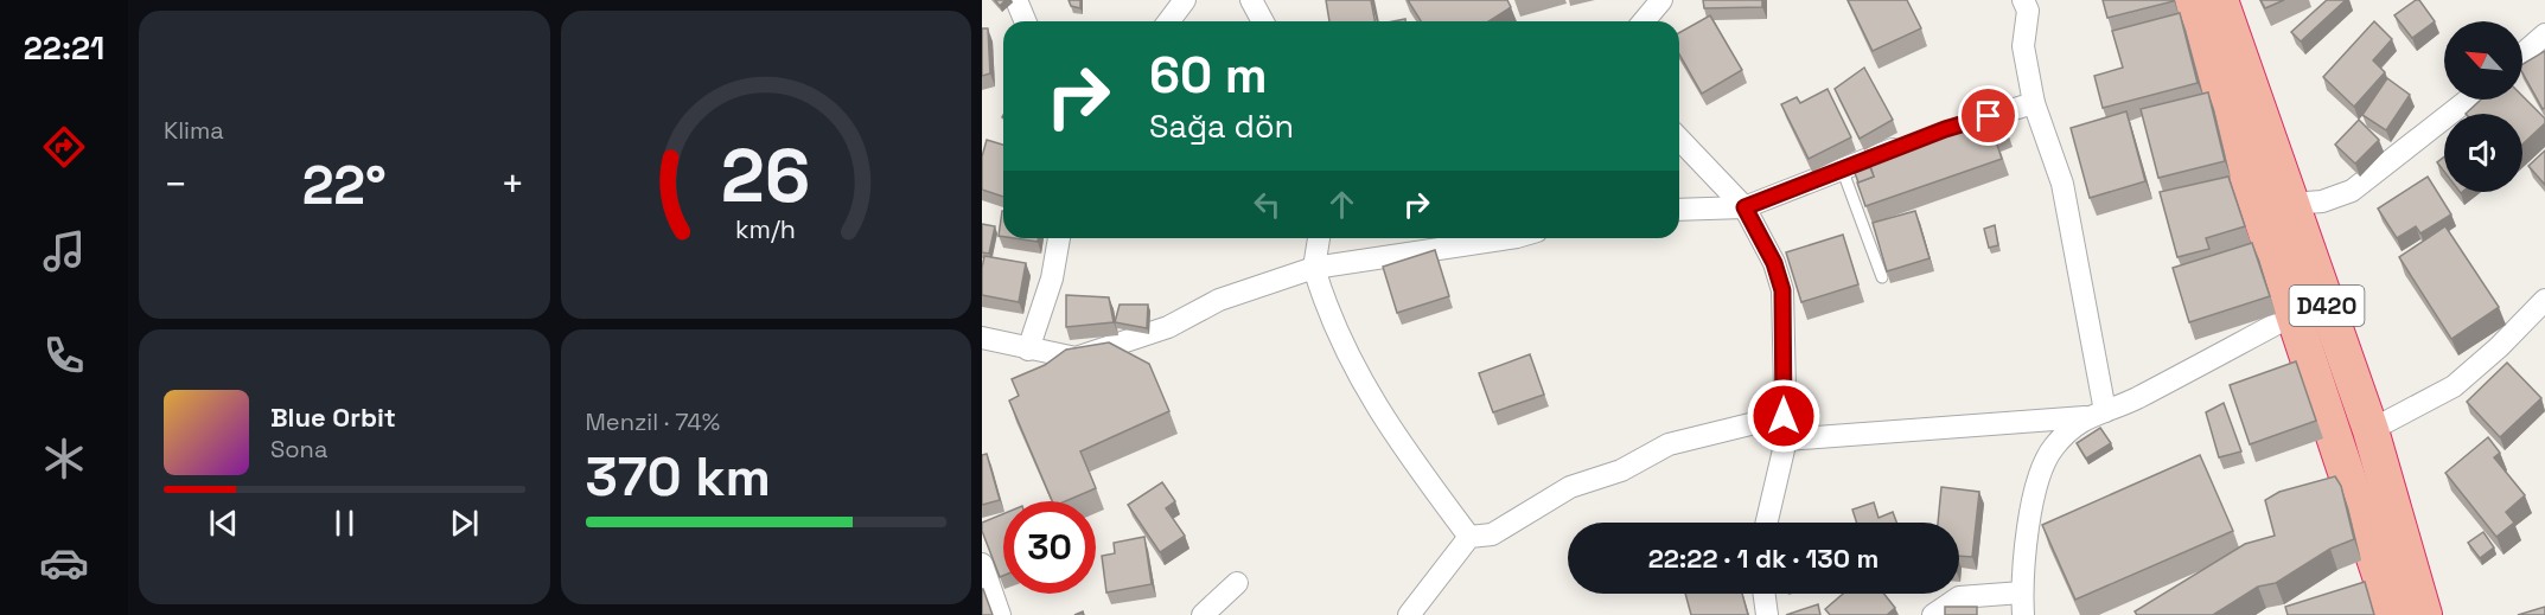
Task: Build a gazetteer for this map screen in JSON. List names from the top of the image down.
{
  "streets": {
    "highway": ["D420"]
  },
  "north": "top left",
  "page": {
    "tabs": "22:21",
    "tile": [
      "Klima",
      ["Menzil · 74%", "370 km"]
    ],
    "turn": ["60 m", "Sağa dön"],
    "heat": ["−", "22°", "+"],
    "song": ["Blue Orbit", "Sona"],
    "limit": "30",
    "trip": "22:22 · 1 dk · 130 m",
    "gauge": ["26", "km/h"]
  }
}
